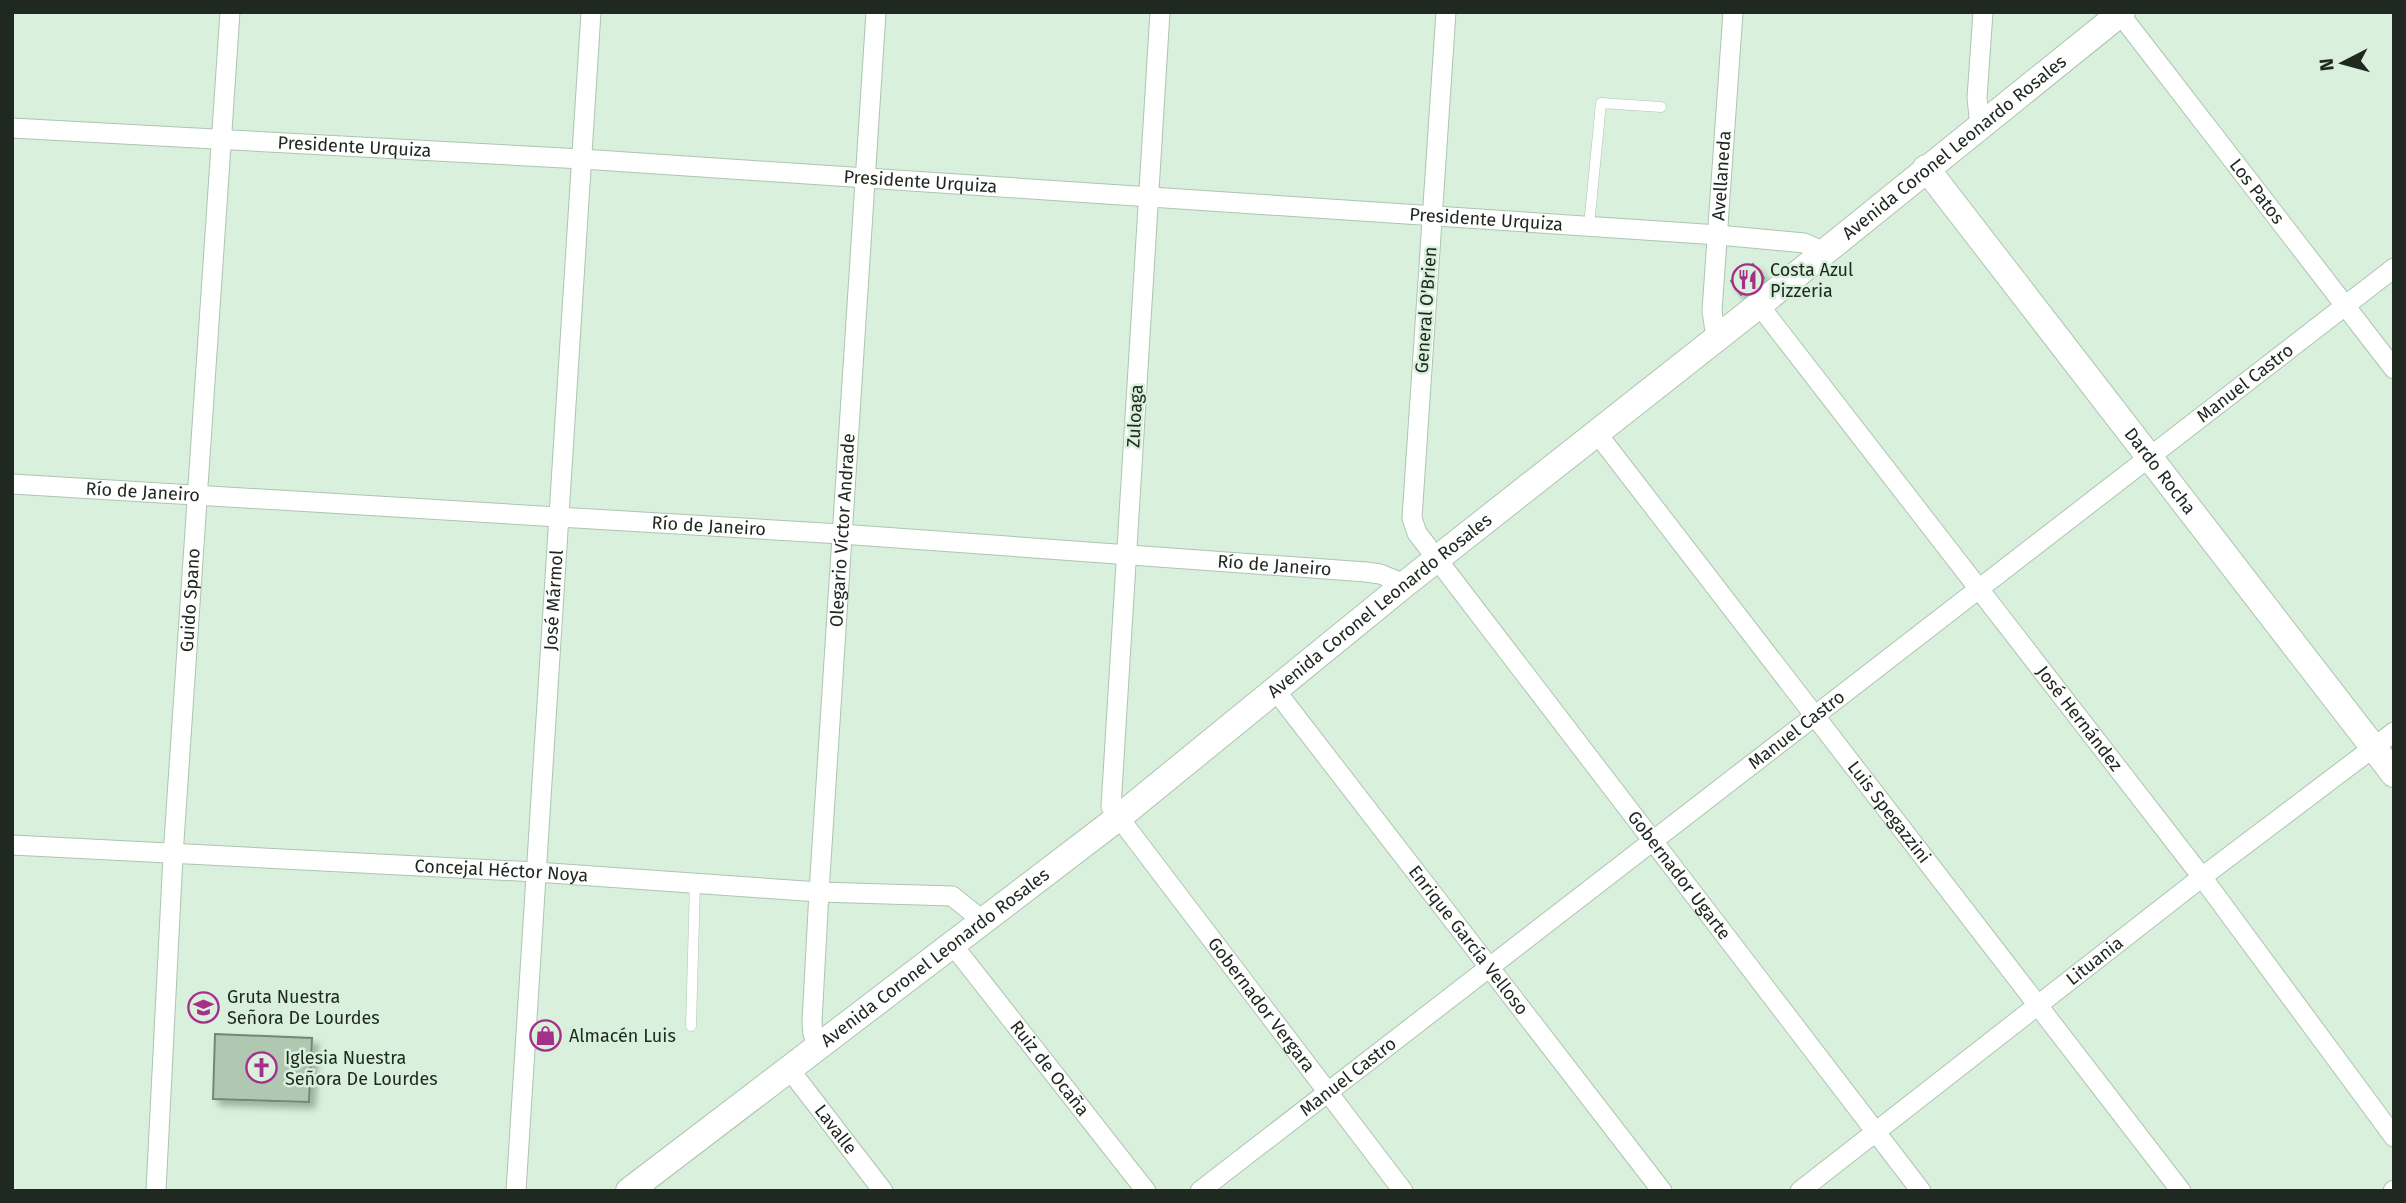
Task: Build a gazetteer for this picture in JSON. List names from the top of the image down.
{
  "streets": {
    "street": [
      "Presidente Urquiza",
      "Avenida Coronel Leonardo Rosales",
      "Avellaneda",
      "Los Patos",
      "General O'Brien",
      "Manuel Castro",
      "Zuloaga",
      "Dardo Rocha",
      "Río de Janeiro",
      "Olegario Víctor Andrade",
      "Guido Spano",
      "José Mármol",
      "José Hernández",
      "Luis Spegazzini",
      "Concejal Héctor Noya",
      "Gobernador Ugarte",
      "Enrique García Velloso",
      "Lituania",
      "Gobernador Vergara",
      "Ruiz de Ocaña",
      "Lavalle"
    ]
  },
  "crossings": [
    ["Presidente Urquiza", "Avenida Coronel Leonardo Rosales"],
    ["Presidente Urquiza", "Avellaneda"],
    ["Presidente Urquiza", "General O'Brien"],
    ["Presidente Urquiza", "Zuloaga"],
    ["Presidente Urquiza", "Olegario Víctor Andrade"],
    ["Presidente Urquiza", "Guido Spano"],
    ["Presidente Urquiza", "José Mármol"],
    ["Avenida Coronel Leonardo Rosales", "Avellaneda"],
    ["Avenida Coronel Leonardo Rosales", "Los Patos"],
    ["Avenida Coronel Leonardo Rosales", "General O'Brien"],
    ["Avenida Coronel Leonardo Rosales", "Zuloaga"],
    ["Avenida Coronel Leonardo Rosales", "Dardo Rocha"],
    ["Avenida Coronel Leonardo Rosales", "Río de Janeiro"],
    ["Avenida Coronel Leonardo Rosales", "Olegario Víctor Andrade"],
    ["Avenida Coronel Leonardo Rosales", "José Hernández"],
    ["Avenida Coronel Leonardo Rosales", "Luis Spegazzini"],
    ["Avenida Coronel Leonardo Rosales", "Concejal Héctor Noya"],
    ["Avenida Coronel Leonardo Rosales", "Gobernador Ugarte"],
    ["Avenida Coronel Leonardo Rosales", "Enrique García Velloso"],
    ["Avenida Coronel Leonardo Rosales", "Gobernador Vergara"],
    ["Avenida Coronel Leonardo Rosales", "Ruiz de Ocaña"],
    ["Avenida Coronel Leonardo Rosales", "Lavalle"],
    ["Los Patos", "Manuel Castro"],
    ["General O'Brien", "Gobernador Ugarte"],
    ["Manuel Castro", "Dardo Rocha"],
    ["Manuel Castro", "José Hernández"],
    ["Manuel Castro", "Luis Spegazzini"],
    ["Manuel Castro", "Gobernador Ugarte"],
    ["Manuel Castro", "Enrique García Velloso"],
    ["Manuel Castro", "Gobernador Vergara"],
    ["Zuloaga", "Río de Janeiro"],
    ["Zuloaga", "Gobernador Vergara"],
    ["Dardo Rocha", "Lituania"],
    ["Río de Janeiro", "Olegario Víctor Andrade"],
    ["Río de Janeiro", "Guido Spano"],
    ["Río de Janeiro", "José Mármol"],
    ["Olegario Víctor Andrade", "Concejal Héctor Noya"],
    ["Guido Spano", "Concejal Héctor Noya"],
    ["José Mármol", "Concejal Héctor Noya"],
    ["José Hernández", "Lituania"],
    ["Luis Spegazzini", "Lituania"],
    ["Gobernador Ugarte", "Lituania"]
  ],
  "places": {
    "restaurant": ["Costa Azul Pizzeria"],
    "school or university": ["Gruta Nuestra Señora De Lourdes"],
    "shop": ["Almacén Luis"],
    "church": ["Iglesia Nuestra Señora De Lourdes"]
  },
  "north": "left"
}
